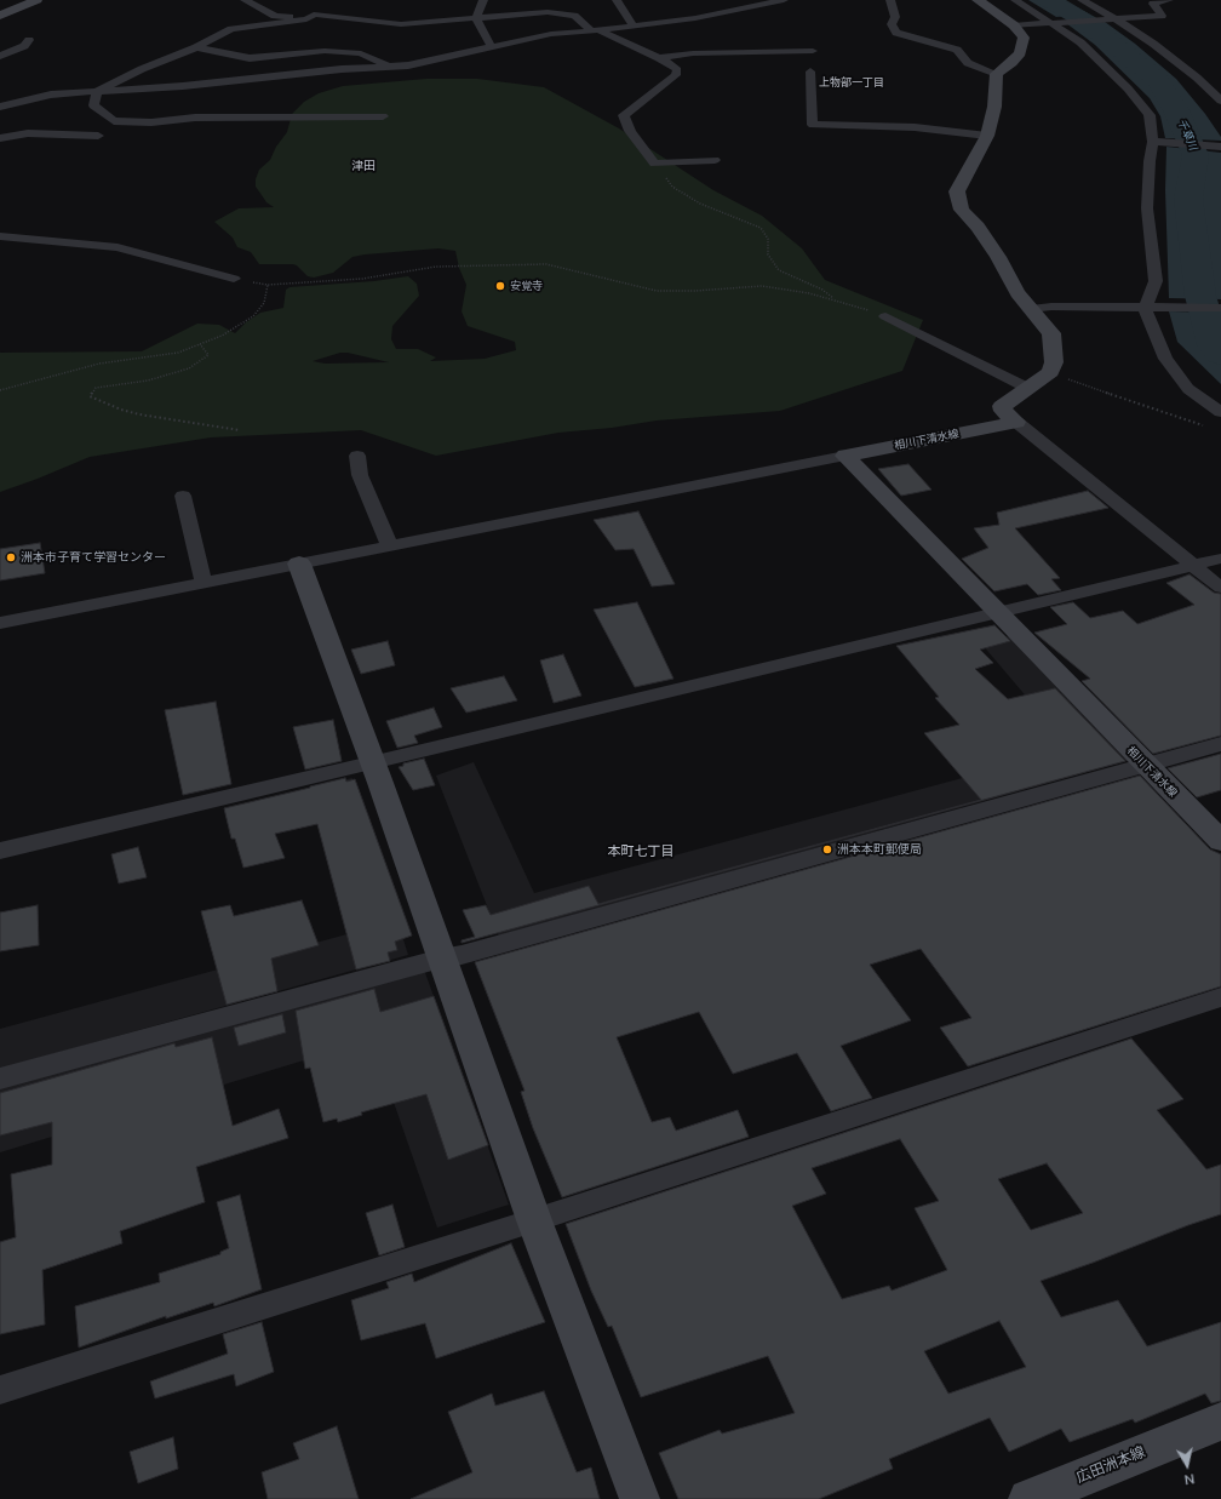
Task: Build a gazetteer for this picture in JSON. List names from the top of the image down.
{
  "streets": {
    "main road": ["相川下清水線", "広田洲本線"]
  },
  "districts": ["上物部一丁目", "津田", "本町七丁目"],
  "water": ["千草川"],
  "places": ["安覚寺", "洲本市子育て学習センター", "洲本本町郵便局"],
  "north": "bottom"
}
